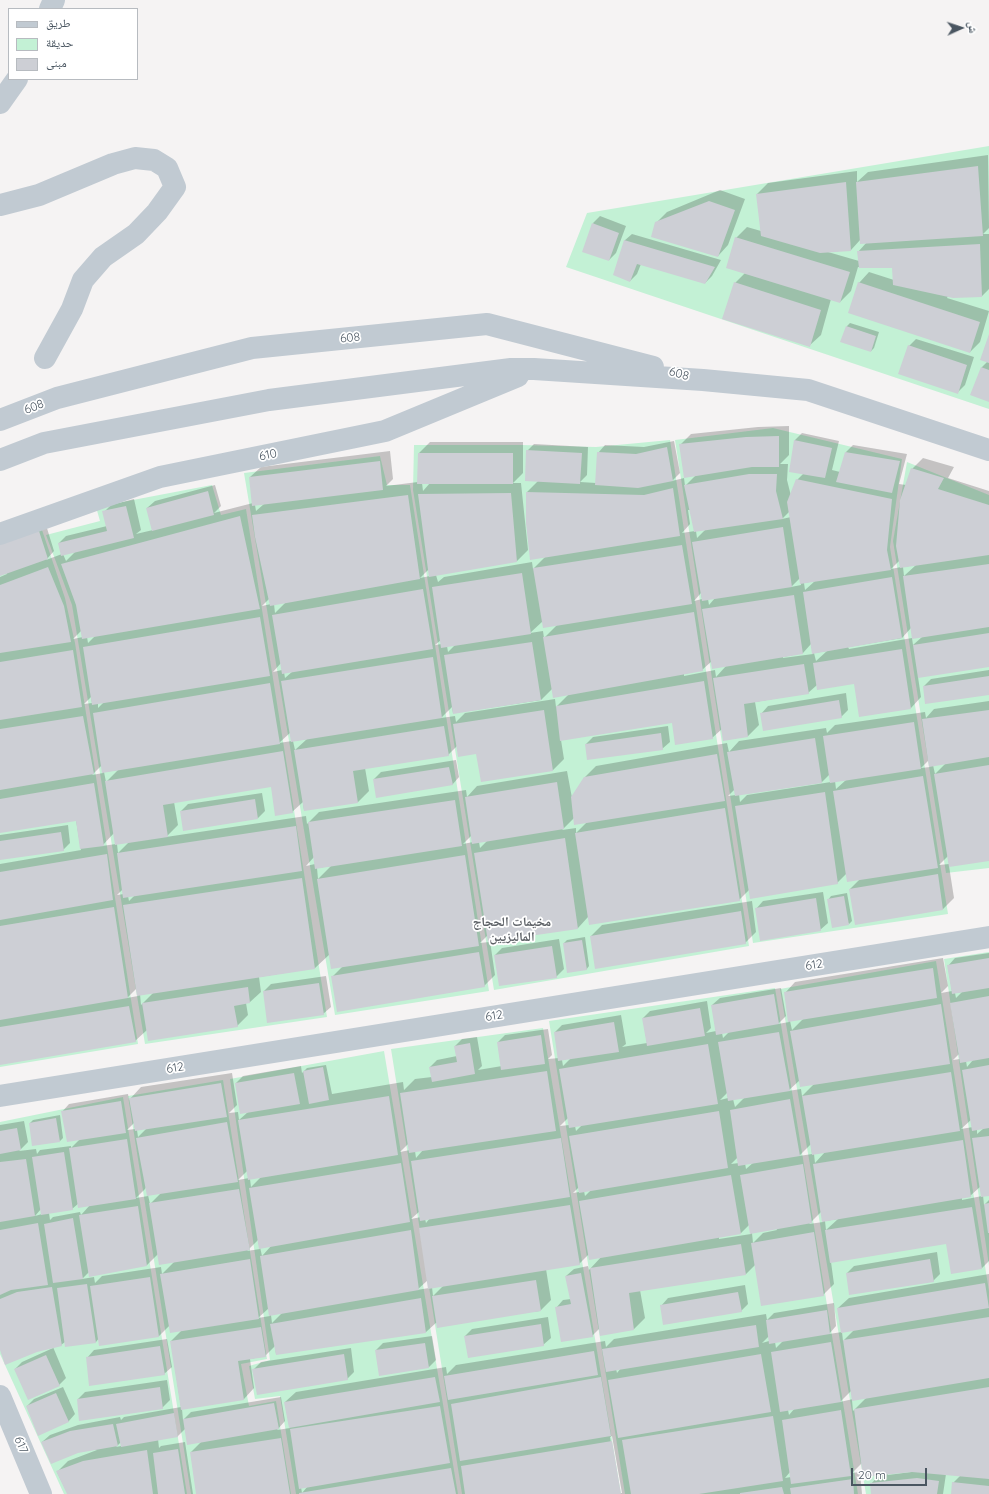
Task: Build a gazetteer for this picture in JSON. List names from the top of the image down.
{
  "streets": {
    "street": [
      "608",
      "610",
      "612",
      "617"
    ]
  },
  "crossings": [
    ["608", "610"]
  ],
  "districts": ["مخيمات الحجاج الماليزيين"],
  "legend": ["طريق", "حديقة", "مبنى"],
  "scale_bar": "20 m",
  "north": "right"
}
